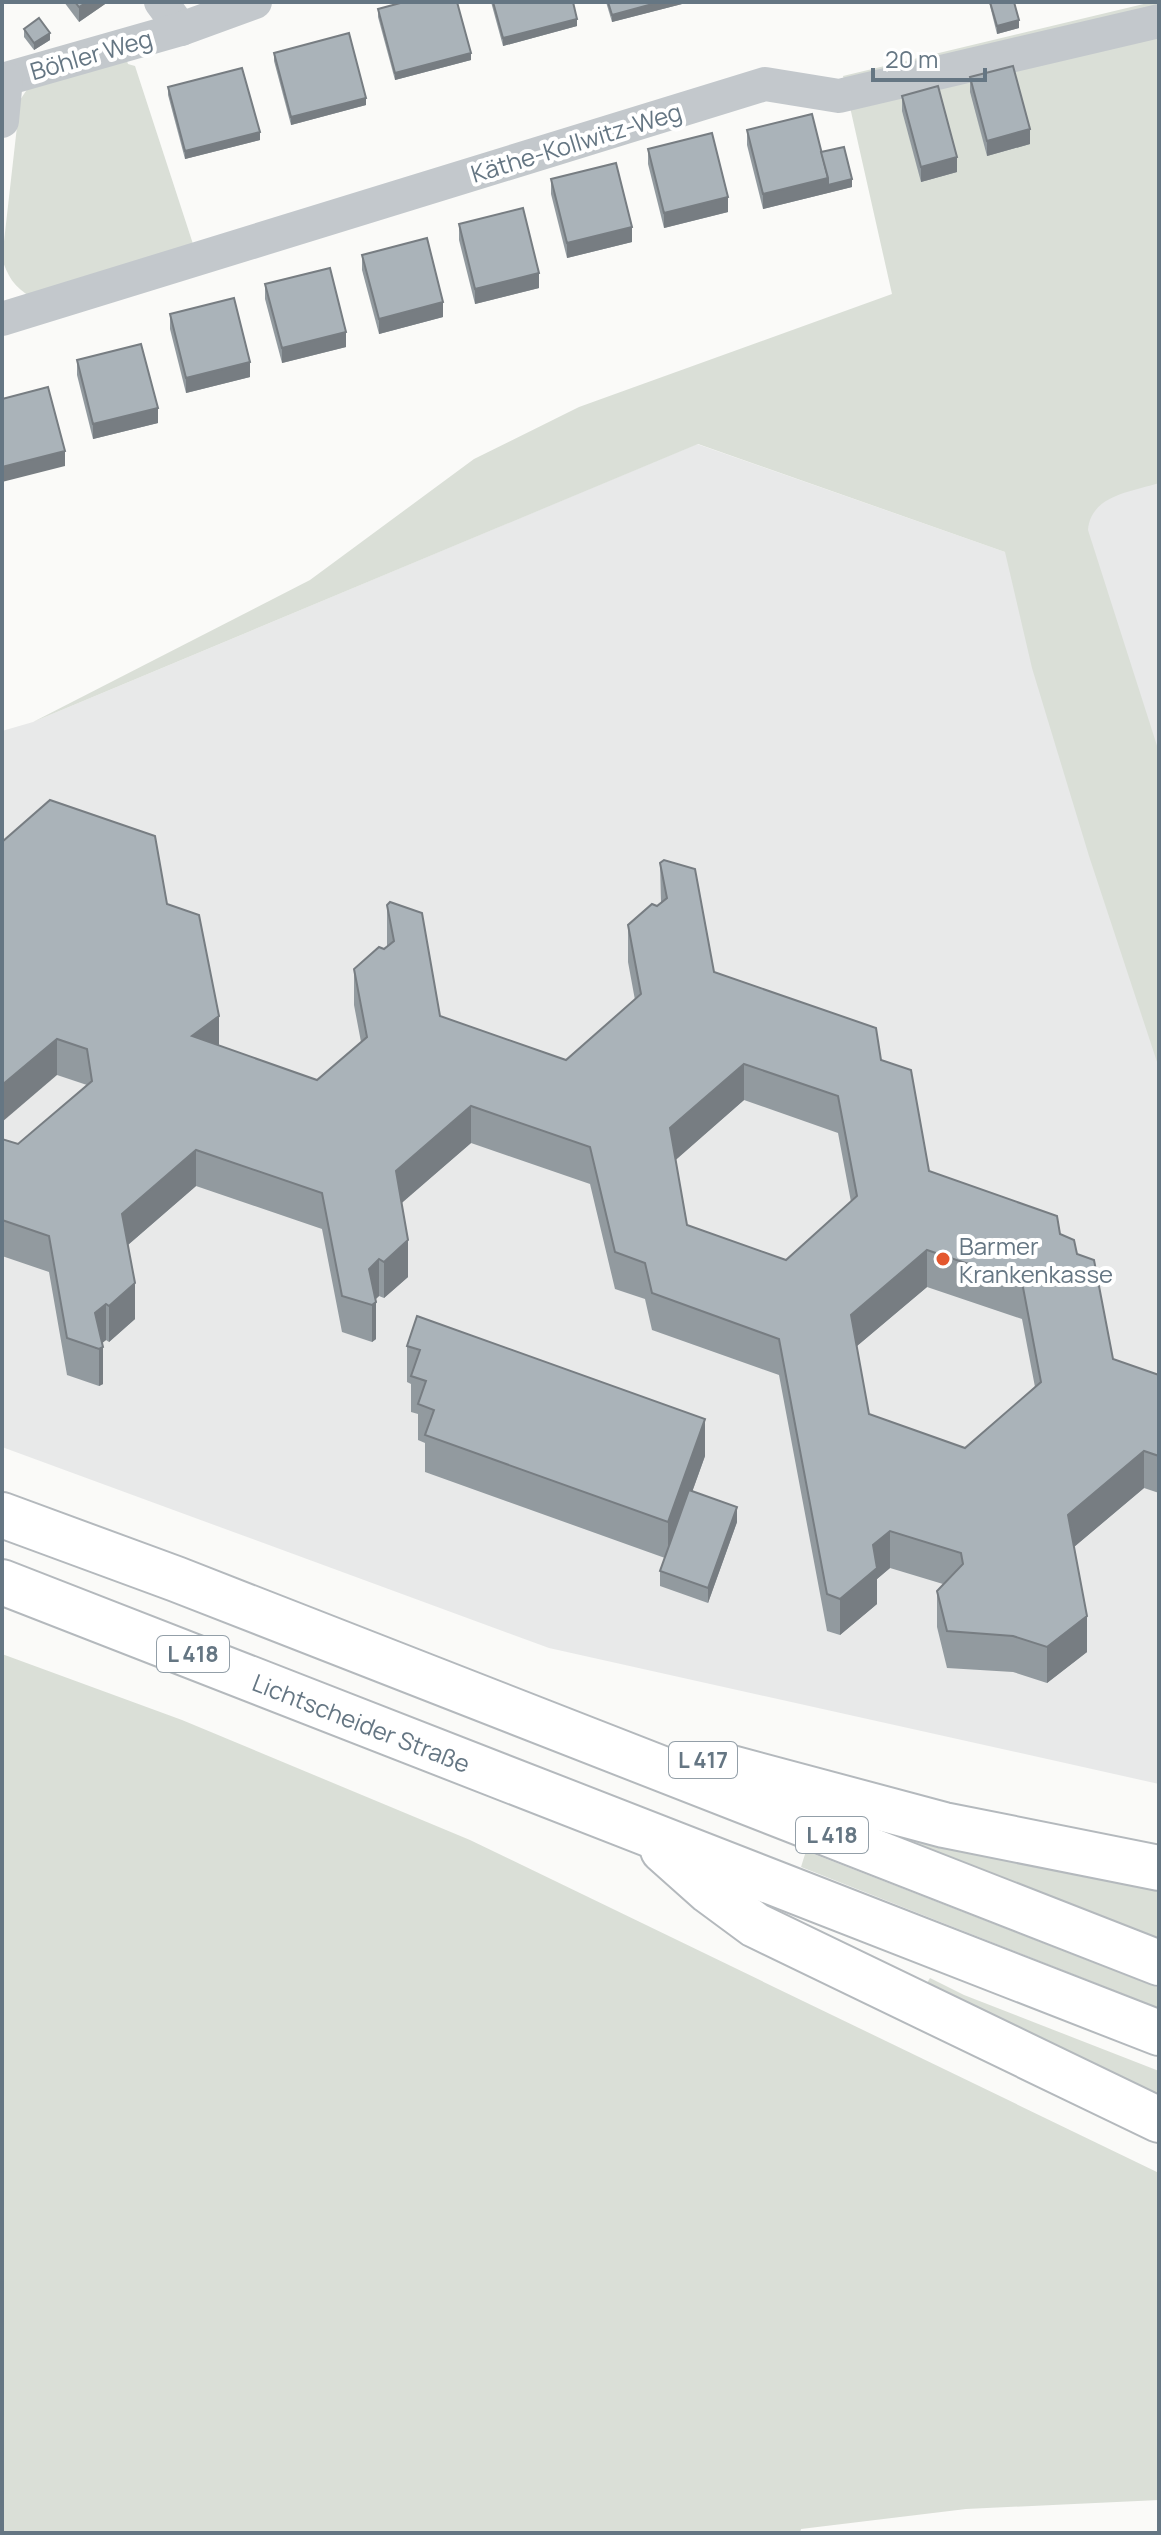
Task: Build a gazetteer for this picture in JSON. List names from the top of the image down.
{
  "streets": {
    "highway": ["L 418", "Lichtscheider Straße", "L 417"],
    "street": ["Böhler Weg", "Käthe-Kollwitz-Weg"]
  },
  "crossings": [
    ["L 418", "Lichtscheider Straße"],
    ["L 418", "L 417"]
  ],
  "places": ["Barmer Krankenkasse"],
  "scale_bar": "20 m"
}
